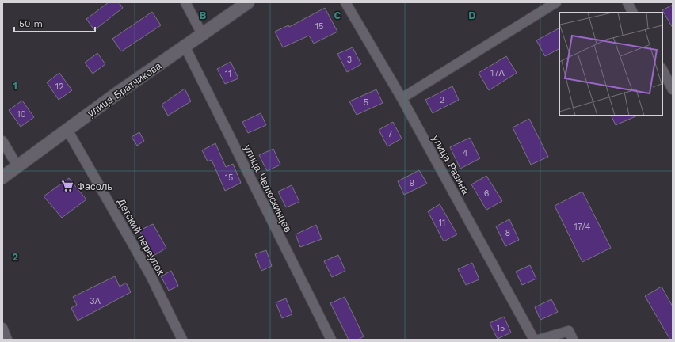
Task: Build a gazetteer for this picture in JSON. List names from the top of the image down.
{
  "streets": {
    "main road": ["улица Братчикова"],
    "street": ["улица Разина", "улица Челюскинцев", "Детский переулок"]
  },
  "crossings": [
    ["улица Братчикова", "улица Челюскинцев"],
    ["улица Братчикова", "Детский переулок"]
  ],
  "places": {
    "supermarket": ["Фасоль"]
  },
  "house_numbers": [
    "15",
    "3",
    "17А",
    "11",
    "12",
    "2",
    "5",
    "10",
    "7",
    "4",
    "15",
    "9",
    "6",
    "11",
    "17/4",
    "8",
    "3А",
    "15"
  ],
  "scale_bar": "50 m",
  "grid": {
    "columns": ["B", "C", "D"],
    "rows": ["1", "2"]
  }
}
